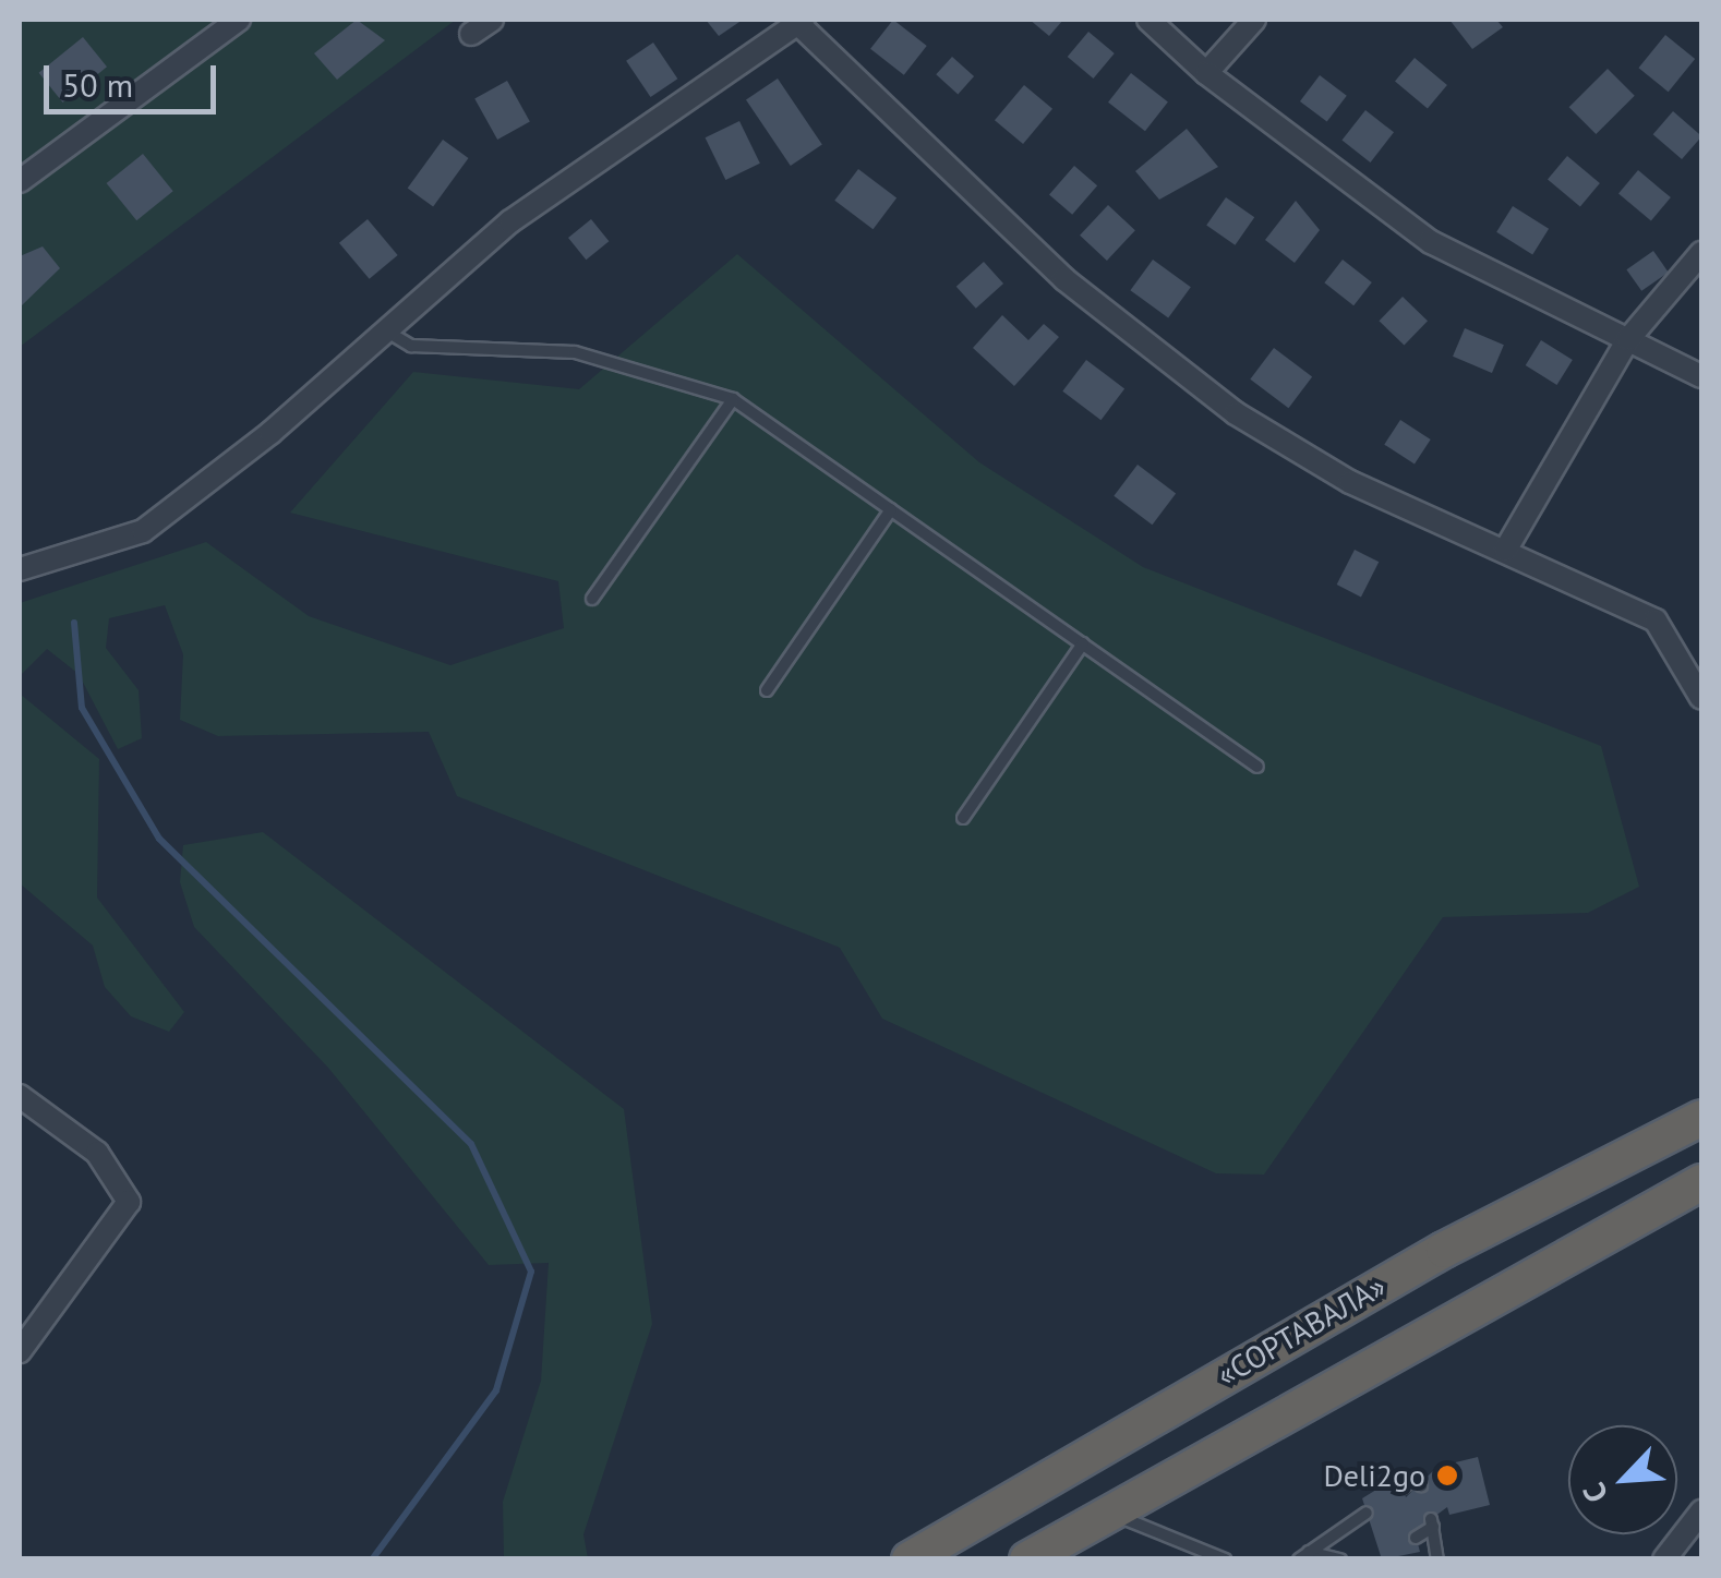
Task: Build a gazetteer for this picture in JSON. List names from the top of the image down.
{
  "streets": {
    "highway": ["«СОРТАВАЛА»"]
  },
  "places": ["Deli2go"],
  "scale_bar": "50 m",
  "north": "bottom left"
}
